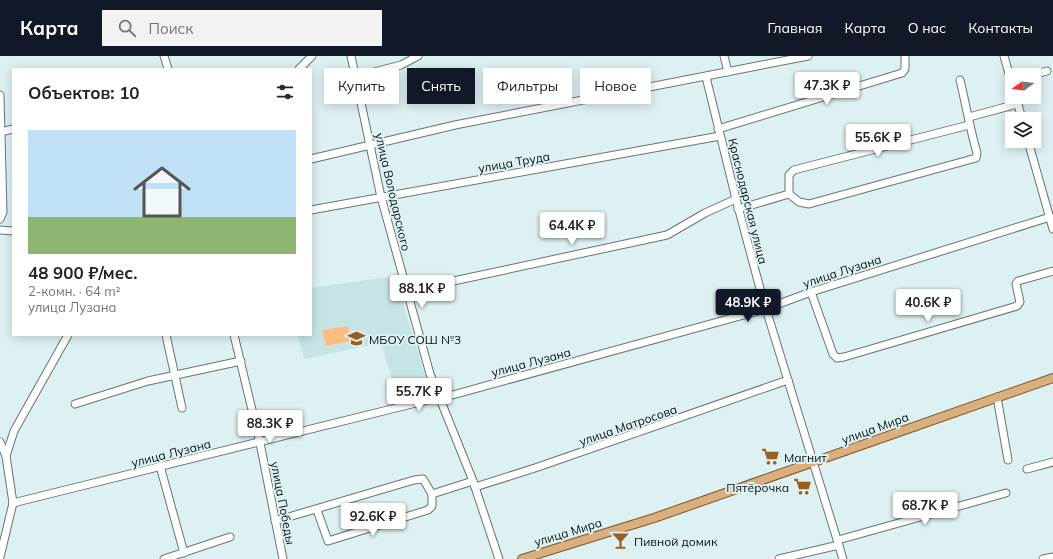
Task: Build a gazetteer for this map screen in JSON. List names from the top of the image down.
{
  "streets": {
    "main road": ["улица Мира"],
    "street": [
      "улица Труда",
      "улица Володарского",
      "Краснодарская улица",
      "улица Лузана",
      "улица Матросова",
      "улица Победы"
    ]
  },
  "crossings": [
    ["улица Труда", "улица Володарского"],
    ["улица Труда", "Краснодарская улица"],
    ["улица Володарского", "улица Лузана"],
    ["улица Володарского", "улица Матросова"],
    ["Краснодарская улица", "улица Лузана"],
    ["Краснодарская улица", "улица Матросова"],
    ["Краснодарская улица", "улица Мира"],
    ["улица Лузана", "улица Победы"]
  ],
  "places": {
    "school or university": ["МБОУ СОШ №3"],
    "supermarket": ["Магнит", "Пятёрочка"],
    "bar": ["Пивной домик"]
  },
  "north": "left",
  "page": {
    "header": "Карта",
    "search": "Поиск",
    "nav": [
      "Главная",
      "Карта",
      "О нас",
      "Контакты"
    ],
    "chip": [
      "Купить",
      "Снять",
      "Фильтры",
      "Новое"
    ],
    "heading": "Объектов: 10",
    "price": [
      "47.3K ₽",
      "55.6K ₽",
      "64.4K ₽",
      "88.1K ₽",
      "48.9K ₽",
      "40.6K ₽",
      "55.7K ₽",
      "88.3K ₽",
      "68.7K ₽",
      "92.6K ₽"
    ],
    "list": [
      {
        "name": "48 900 ₽/мес.",
        "note": "2-комн. · 64 m² · улица Лузана"
      }
    ]
  }
}
